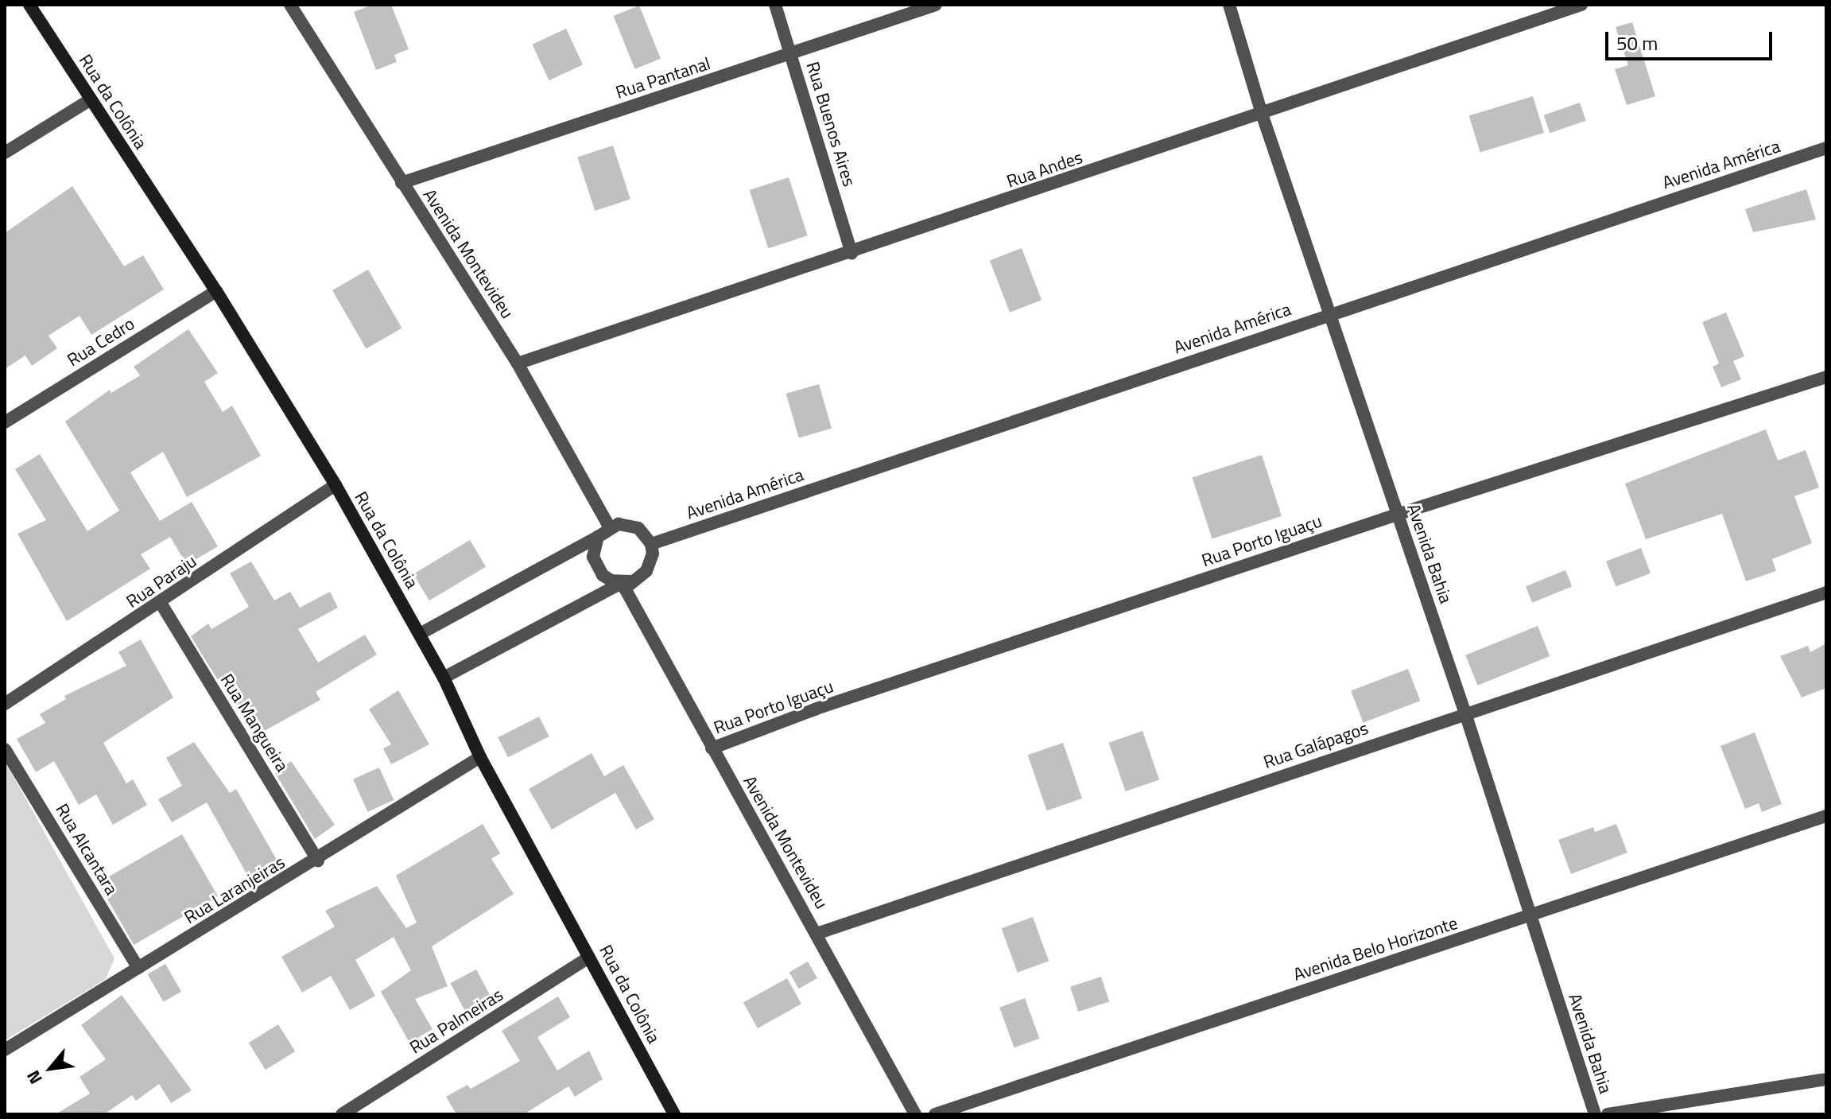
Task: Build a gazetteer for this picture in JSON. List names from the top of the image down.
{
  "streets": {
    "main road": ["Rua da Colônia"],
    "street": [
      "Rua Pantanal",
      "Rua Buenos Aires",
      "Avenida América",
      "Rua Andes",
      "Avenida Montevideu",
      "Rua Cedro",
      "Rua Porto Iguaçu",
      "Avenida Bahia",
      "Rua Paraju",
      "Rua Mangueira",
      "Rua Galápagos",
      "Rua Alcantara",
      "Rua Laranjeiras",
      "Avenida Belo Horizonte",
      "Rua Palmeiras"
    ]
  },
  "crossings": [
    ["Rua Pantanal", "Rua Buenos Aires"],
    ["Rua Pantanal", "Avenida Montevideu"],
    ["Rua da Colônia", "Rua Cedro"],
    ["Rua da Colônia", "Rua Paraju"],
    ["Rua da Colônia", "Rua Laranjeiras"],
    ["Rua da Colônia", "Rua Palmeiras"],
    ["Rua Buenos Aires", "Rua Andes"],
    ["Avenida América", "Avenida Montevideu"],
    ["Avenida América", "Avenida Bahia"],
    ["Rua Andes", "Avenida Montevideu"],
    ["Rua Andes", "Avenida Bahia"],
    ["Avenida Montevideu", "Rua Porto Iguaçu"],
    ["Avenida Montevideu", "Rua Galápagos"],
    ["Rua Porto Iguaçu", "Avenida Bahia"],
    ["Avenida Bahia", "Rua Galápagos"],
    ["Avenida Bahia", "Avenida Belo Horizonte"],
    ["Rua Paraju", "Rua Mangueira"],
    ["Rua Mangueira", "Rua Laranjeiras"],
    ["Rua Alcantara", "Rua Laranjeiras"]
  ],
  "scale_bar": "50 m",
  "north": "bottom left"
}
